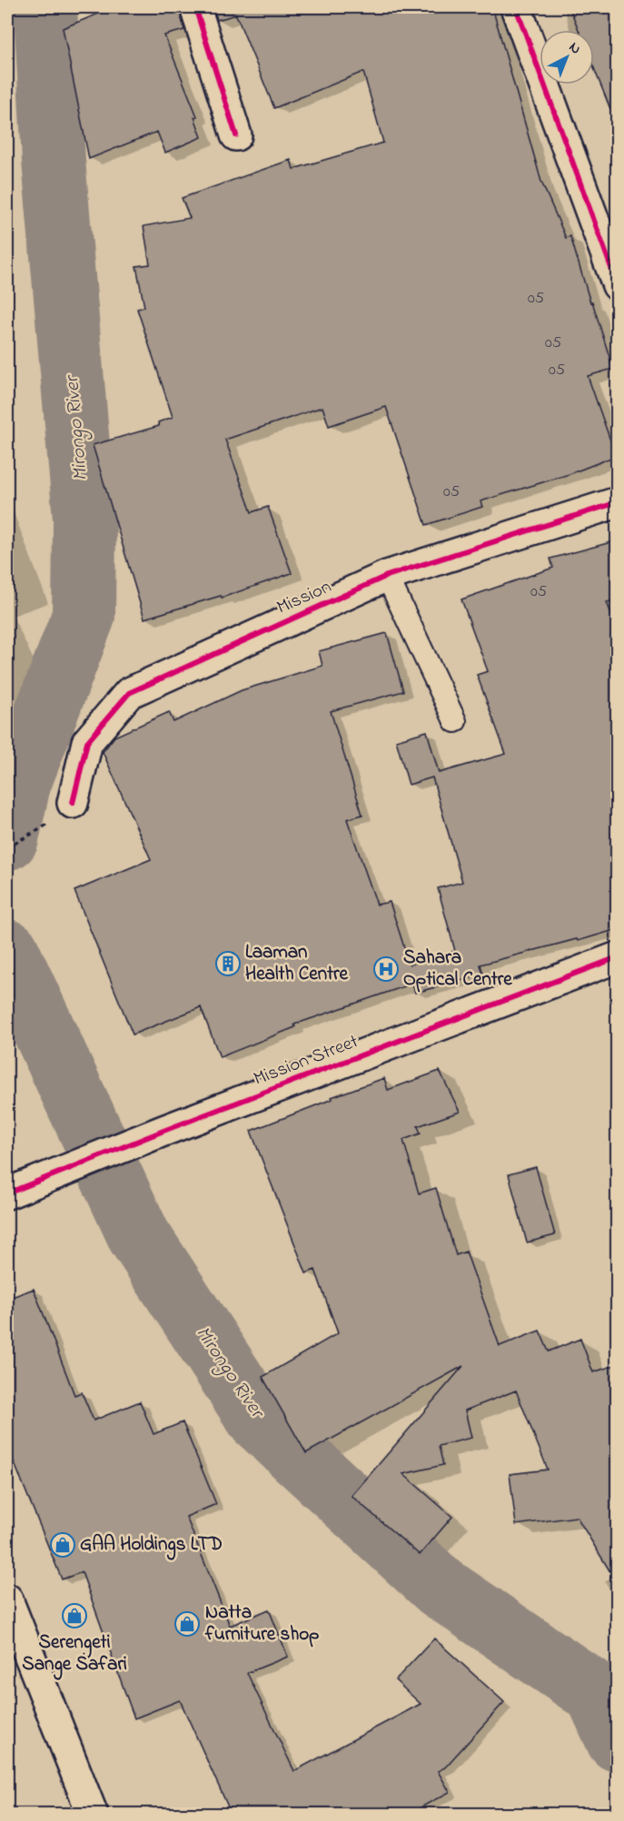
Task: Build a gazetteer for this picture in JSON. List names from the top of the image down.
{
  "streets": {
    "main road": ["Mission", "Mission Street"]
  },
  "water": ["Mirongo River"],
  "places": {
    "building": ["Laaman Health Centre"],
    "hospital": ["Sahara Optical Centre"],
    "shop": ["GAA Holdings LTD", "Serengeti Sange Safari", "Natta furniture shop"]
  },
  "house_numbers": [
    "05",
    "05",
    "05",
    "05",
    "05"
  ],
  "north": "top right"
}
